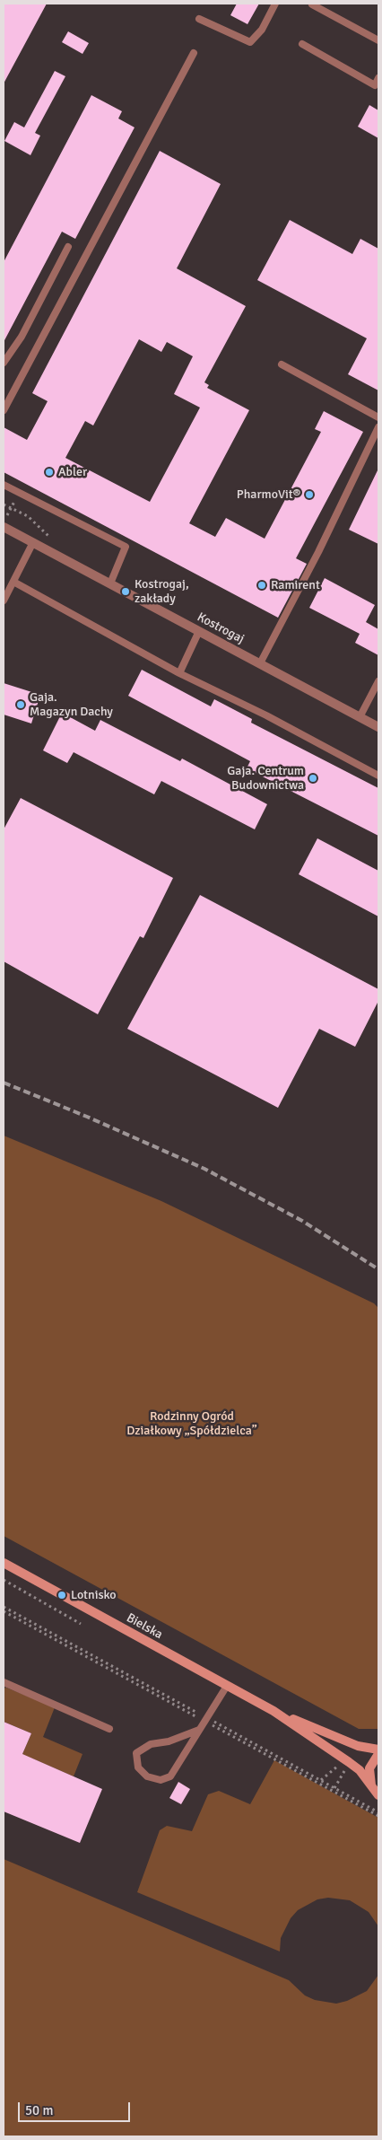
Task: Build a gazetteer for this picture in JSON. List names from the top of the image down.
{
  "streets": {
    "main road": ["Bielska"],
    "street": ["Kostrogaj"]
  },
  "parks": ["Rodzinny Ogród Działkowy „Spółdzielca”"],
  "places": [
    "Abler",
    "PharmoVit®",
    "Ramirent",
    "Kostrogaj, zakłady",
    "Gaja. Magazyn Dachy",
    "Gaja. Centrum Budownictwa",
    "Lotnisko"
  ],
  "scale_bar": "50 m"
}
